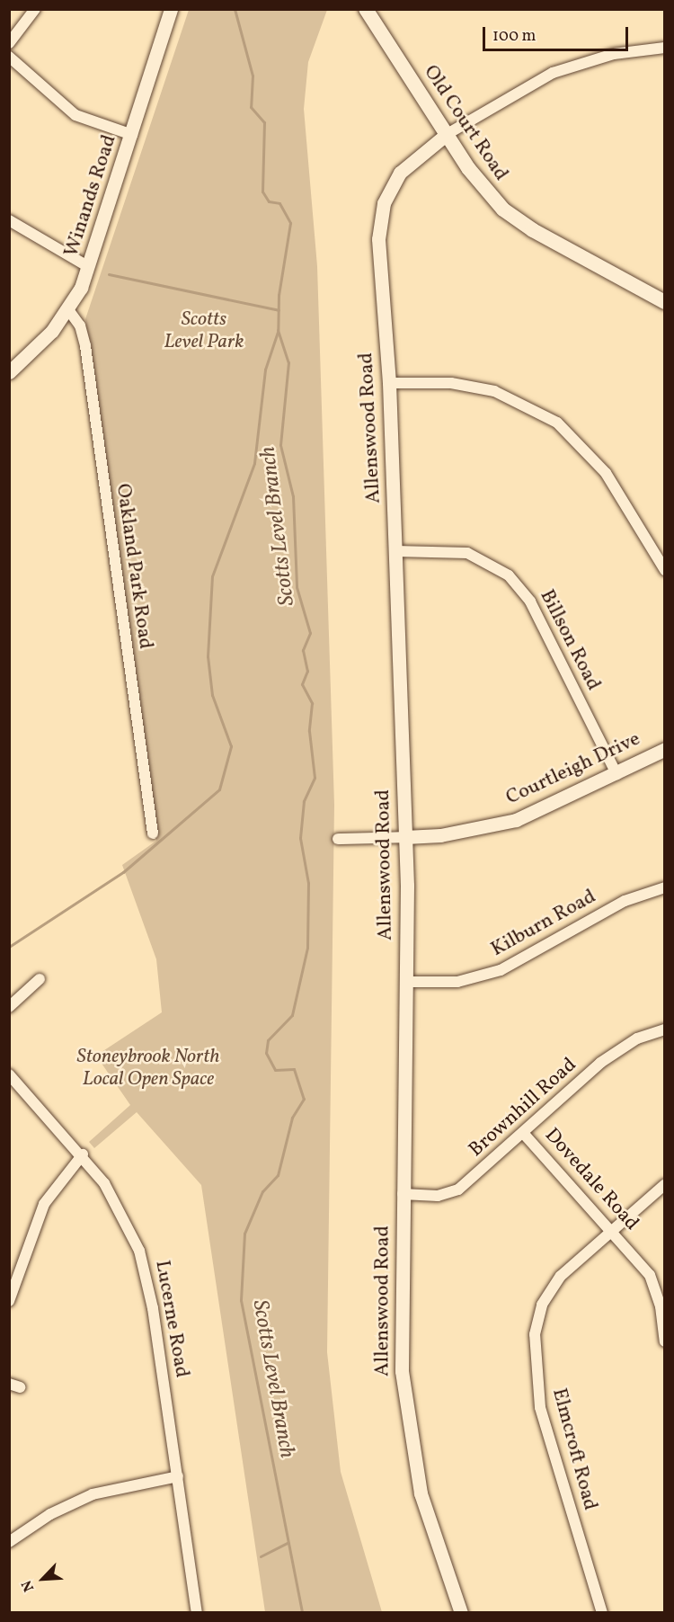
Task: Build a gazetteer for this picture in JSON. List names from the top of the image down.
{
  "streets": {
    "main road": ["Old Court Road"],
    "street": [
      "Winands Road",
      "Allenswood Road",
      "Oakland Park Road",
      "Billson Road",
      "Courtleigh Drive",
      "Kilburn Road",
      "Brownhill Road",
      "Dovedale Road",
      "Lucerne Road",
      "Elmcroft Road"
    ]
  },
  "crossings": [
    ["Old Court Road", "Allenswood Road"],
    ["Winands Road", "Oakland Park Road"],
    ["Allenswood Road", "Billson Road"],
    ["Allenswood Road", "Courtleigh Drive"],
    ["Allenswood Road", "Kilburn Road"],
    ["Allenswood Road", "Brownhill Road"],
    ["Billson Road", "Courtleigh Drive"],
    ["Brownhill Road", "Dovedale Road"],
    ["Dovedale Road", "Elmcroft Road"]
  ],
  "water": ["Scotts Level Branch"],
  "parks": ["Scotts Level Park", "Stoneybrook North Local Open Space"],
  "scale_bar": "100 m",
  "north": "bottom left"
}
